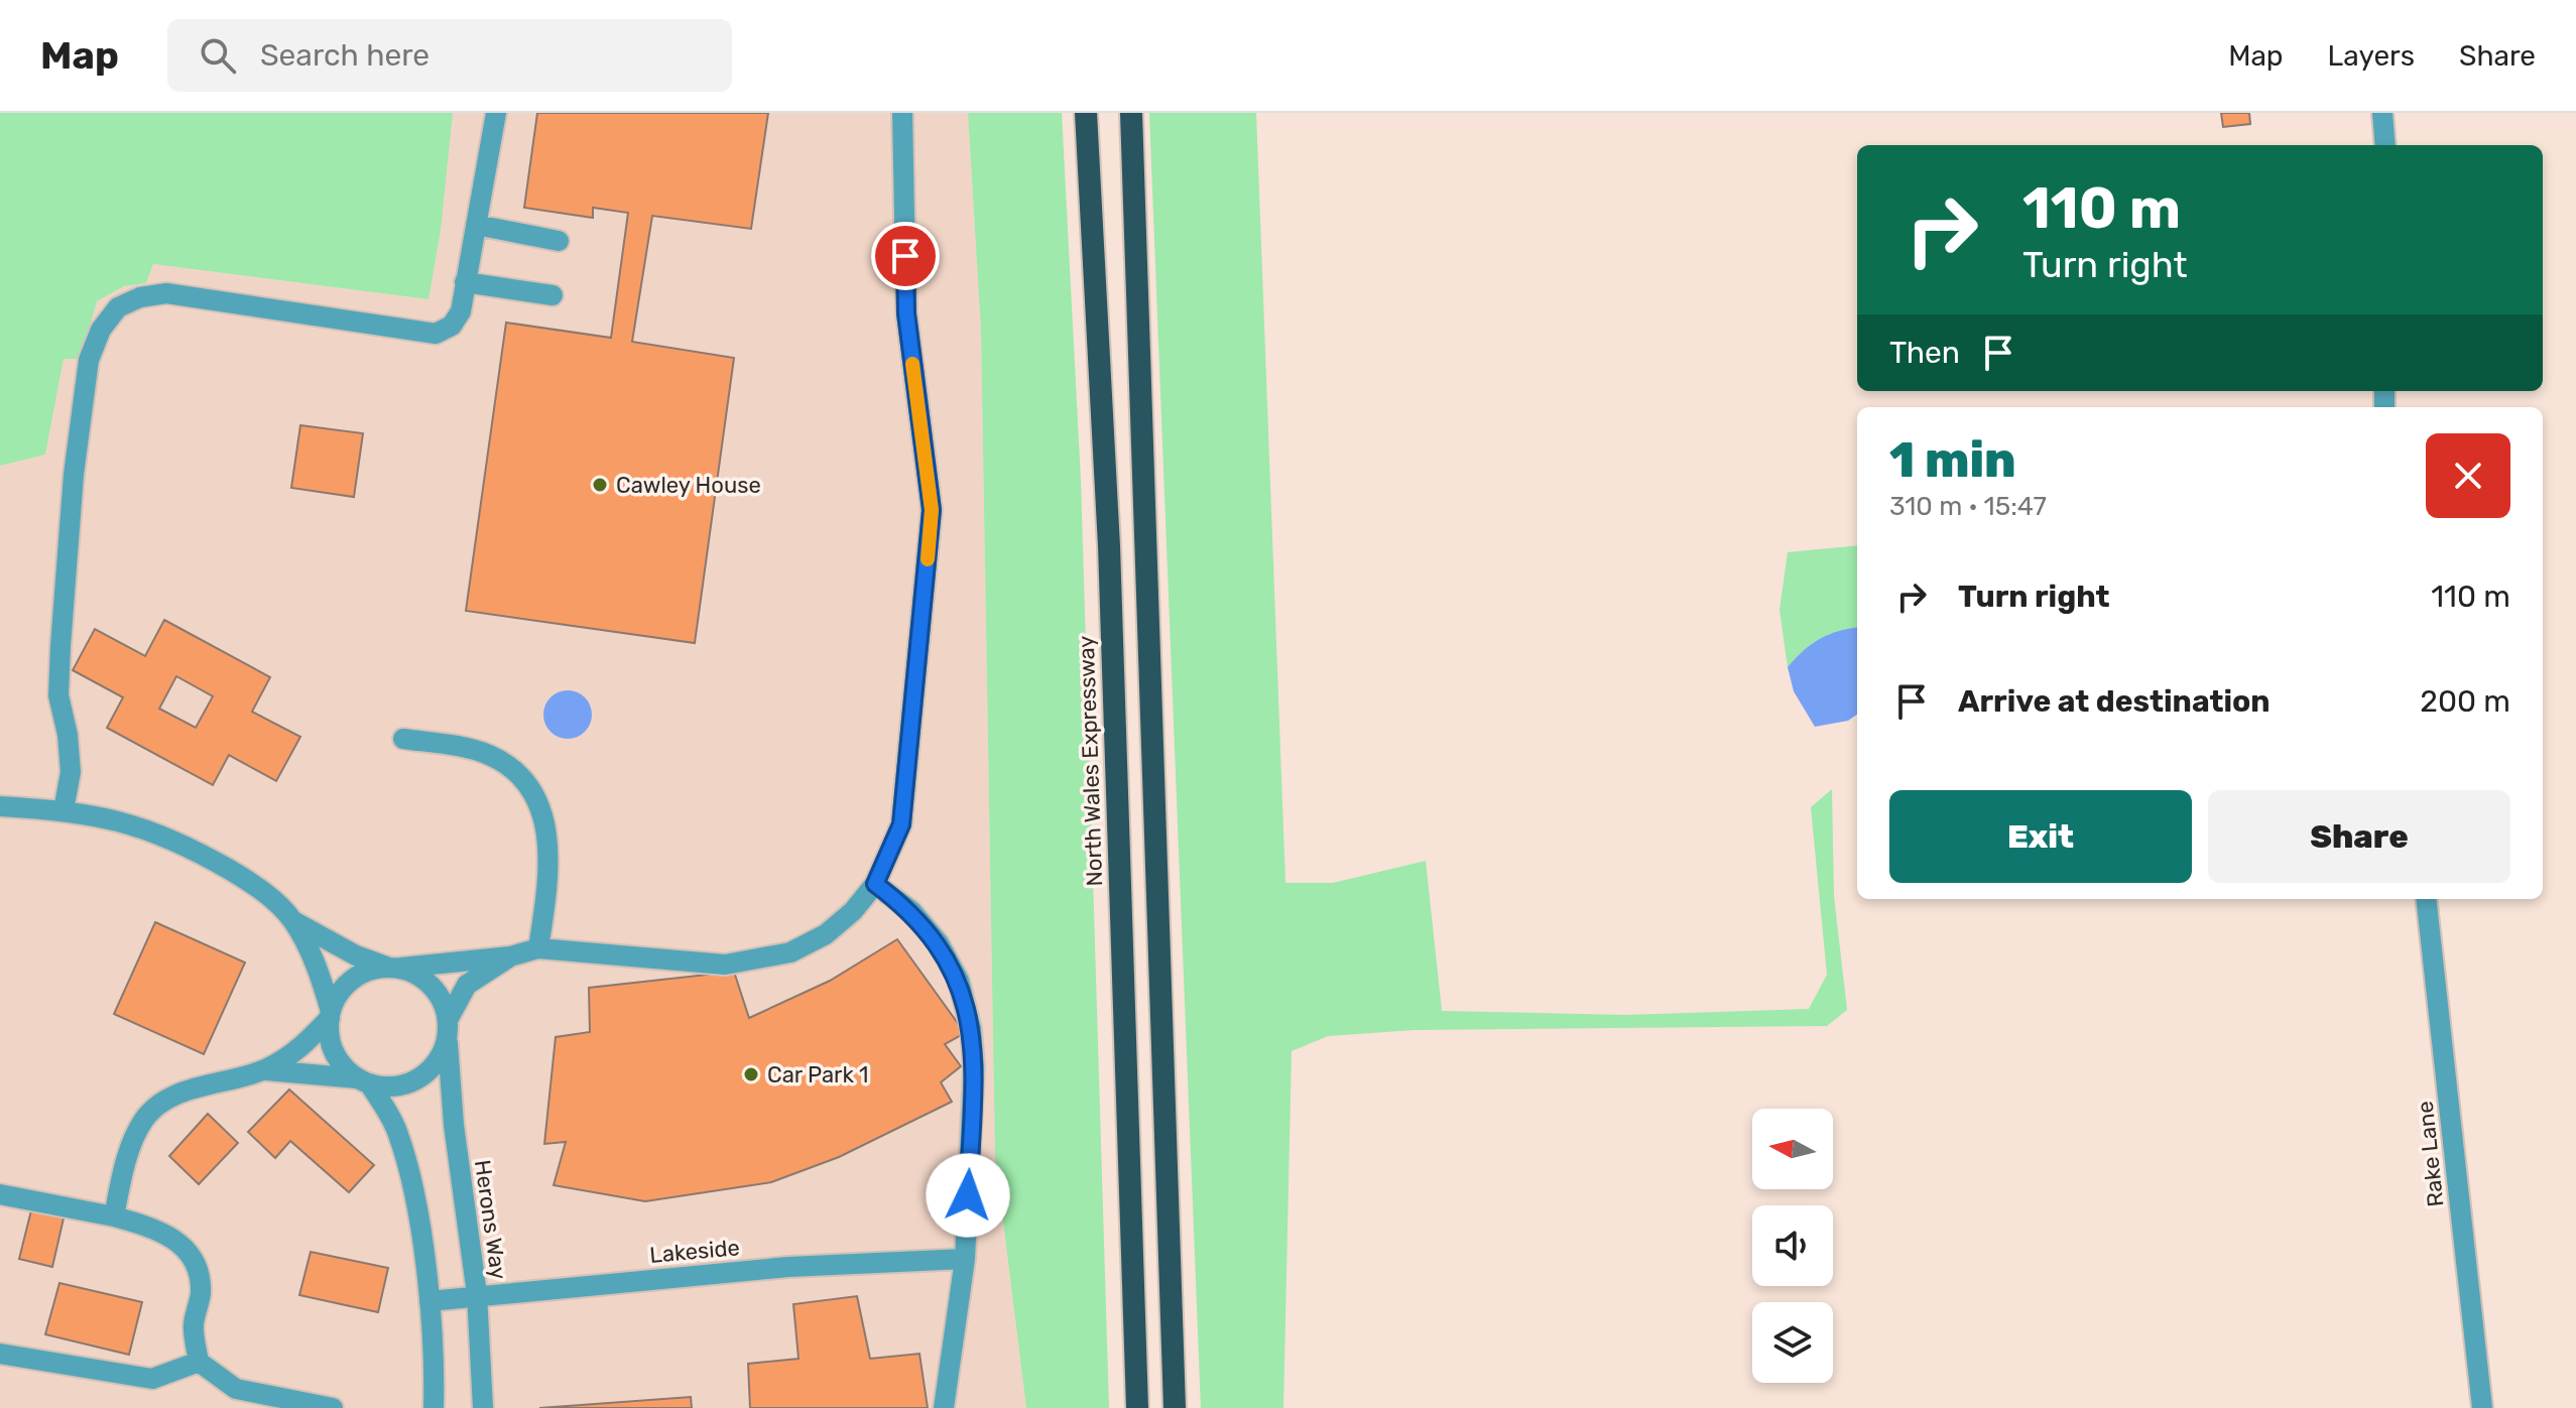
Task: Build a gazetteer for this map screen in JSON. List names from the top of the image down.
{
  "streets": {
    "highway": ["North Wales Expressway"],
    "street": ["Rake Lane", "Herons Way", "Lakeside"]
  },
  "crossings": [
    ["Herons Way", "Lakeside"]
  ],
  "places": ["Cawley House", "Car Park 1"],
  "north": "left",
  "page": {
    "header": "Map",
    "search": "Search here",
    "nav": ["Map", "Layers", "Share"],
    "turn": ["110 m", "Turn right"],
    "then": "Then",
    "heading": ["1 min", "310 m · 15:47"],
    "list": [
      {
        "name": "Turn right",
        "value": "110 m"
      },
      {
        "name": "Arrive at destination",
        "value": "200 m"
      }
    ],
    "buttons": ["Exit", "Share"]
  }
}
